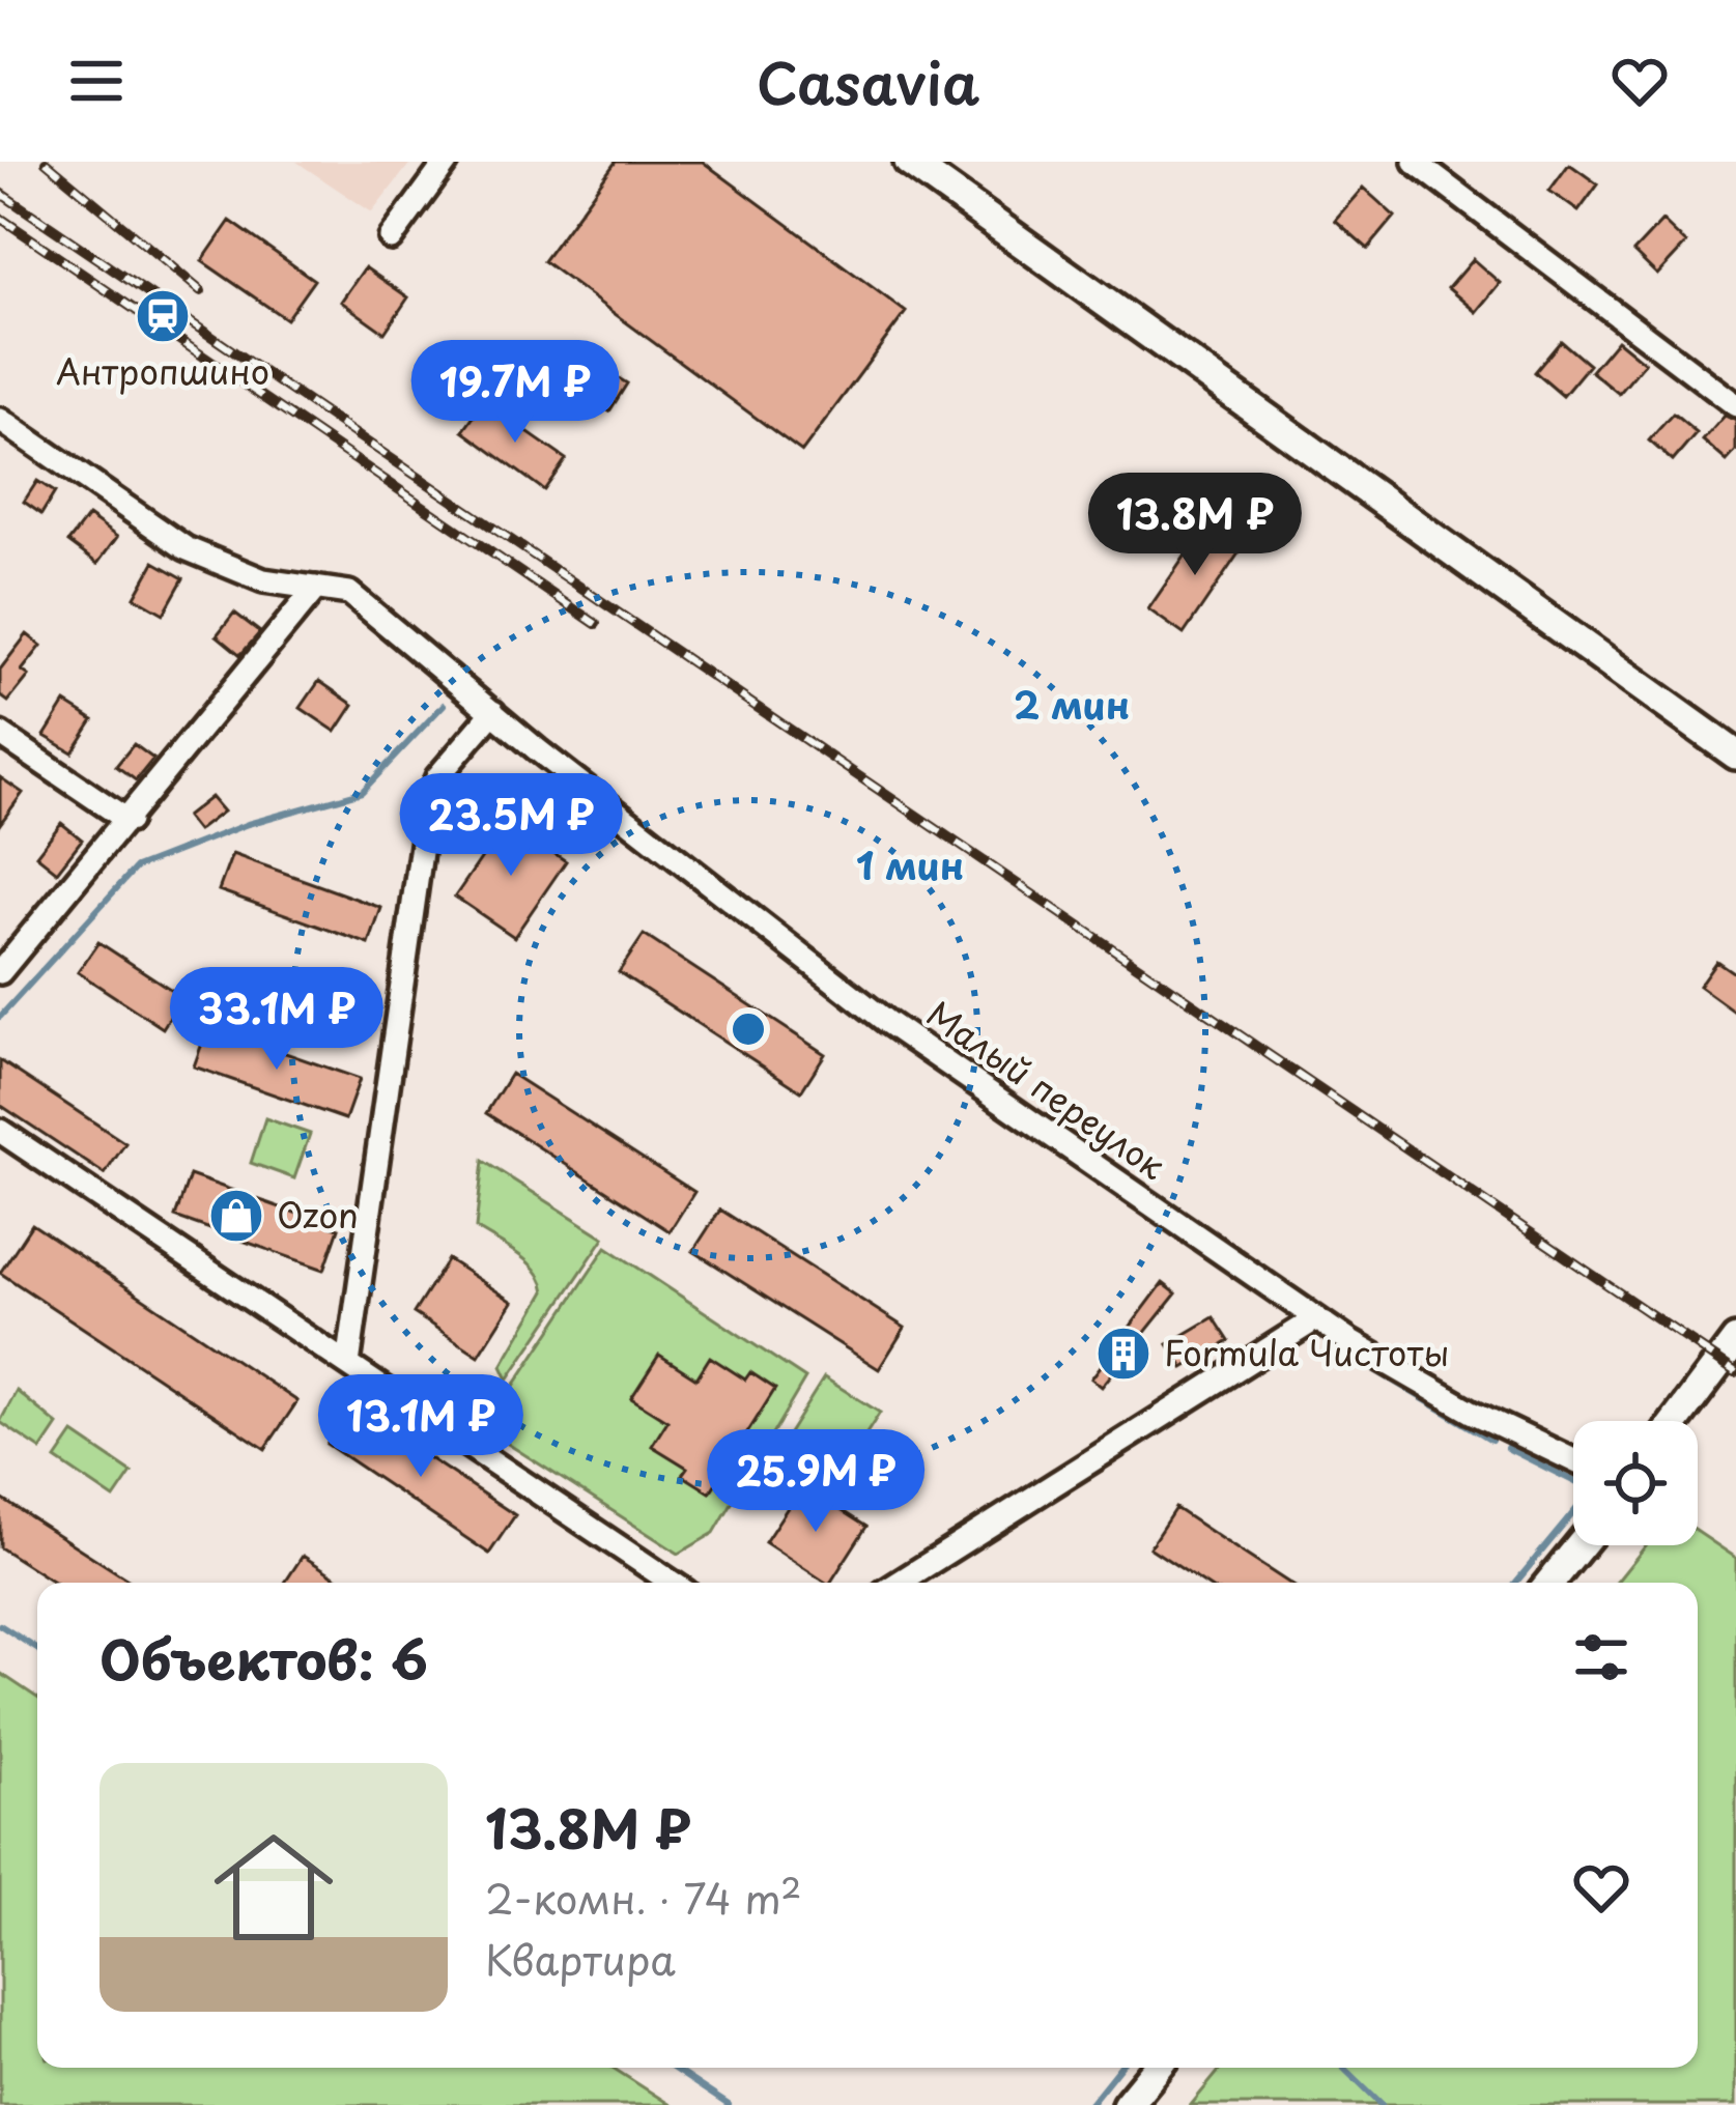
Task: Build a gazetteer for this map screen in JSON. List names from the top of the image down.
{
  "streets": {
    "street": ["Малый переулок"]
  },
  "places": {
    "station": ["Антропшино"],
    "shop": ["Ozon"],
    "building": ["Formula Чистоты"]
  },
  "page": {
    "header": "Casavia",
    "price": [
      "19.7M ₽",
      "13.8M ₽",
      "23.5M ₽",
      "33.1M ₽",
      "13.1M ₽",
      "25.9M ₽"
    ],
    "heading": "Объектов: 6",
    "list": [
      {
        "name": "13.8M ₽",
        "note": "2-комн. · 74 m² · Квартира"
      }
    ]
  },
  "rings": ["2 мин", "1 мин"]
}
